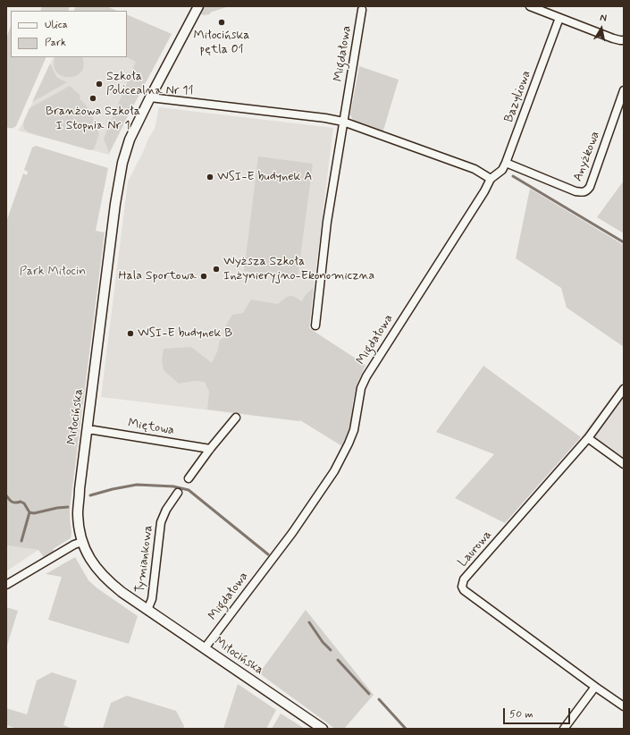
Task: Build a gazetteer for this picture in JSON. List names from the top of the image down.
{
  "streets": {
    "street": [
      "Migdałowa",
      "Bazyliowa",
      "Anyżkowa",
      "Miłocińska",
      "Miętowa",
      "Laurowa",
      "Tymiankowa"
    ]
  },
  "crossings": [
    ["Migdałowa", "Bazyliowa"],
    ["Migdałowa", "Miłocińska"],
    ["Bazyliowa", "Anyżkowa"],
    ["Miłocińska", "Miętowa"],
    ["Miłocińska", "Tymiankowa"]
  ],
  "parks": ["Park Miłocin"],
  "places": [
    "Miłocińska pętla 01",
    "Szkoła Policealna Nr 11",
    "Branżowa Szkoła I Stopnia Nr 1",
    "WSI-E budynek A",
    "Wyższa Szkoła Inżynieryjno-Ekonomiczna",
    "Hala Sportowa",
    "WSI-E budynek B"
  ],
  "legend": ["Ulica", "Park"],
  "scale_bar": "50 m",
  "north": "top"
}
